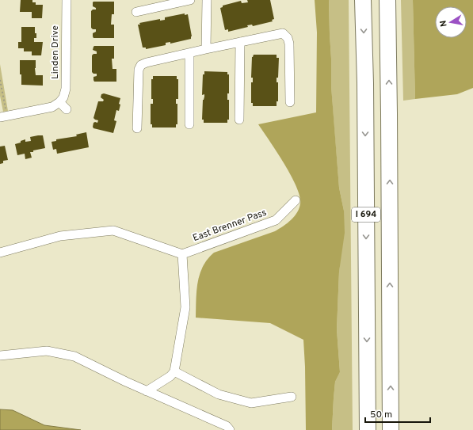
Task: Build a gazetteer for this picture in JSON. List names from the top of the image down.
{
  "streets": {
    "highway": ["I 694"],
    "street": ["Linden Drive", "East Brenner Pass"]
  },
  "scale_bar": "50 m",
  "north": "left"
}
